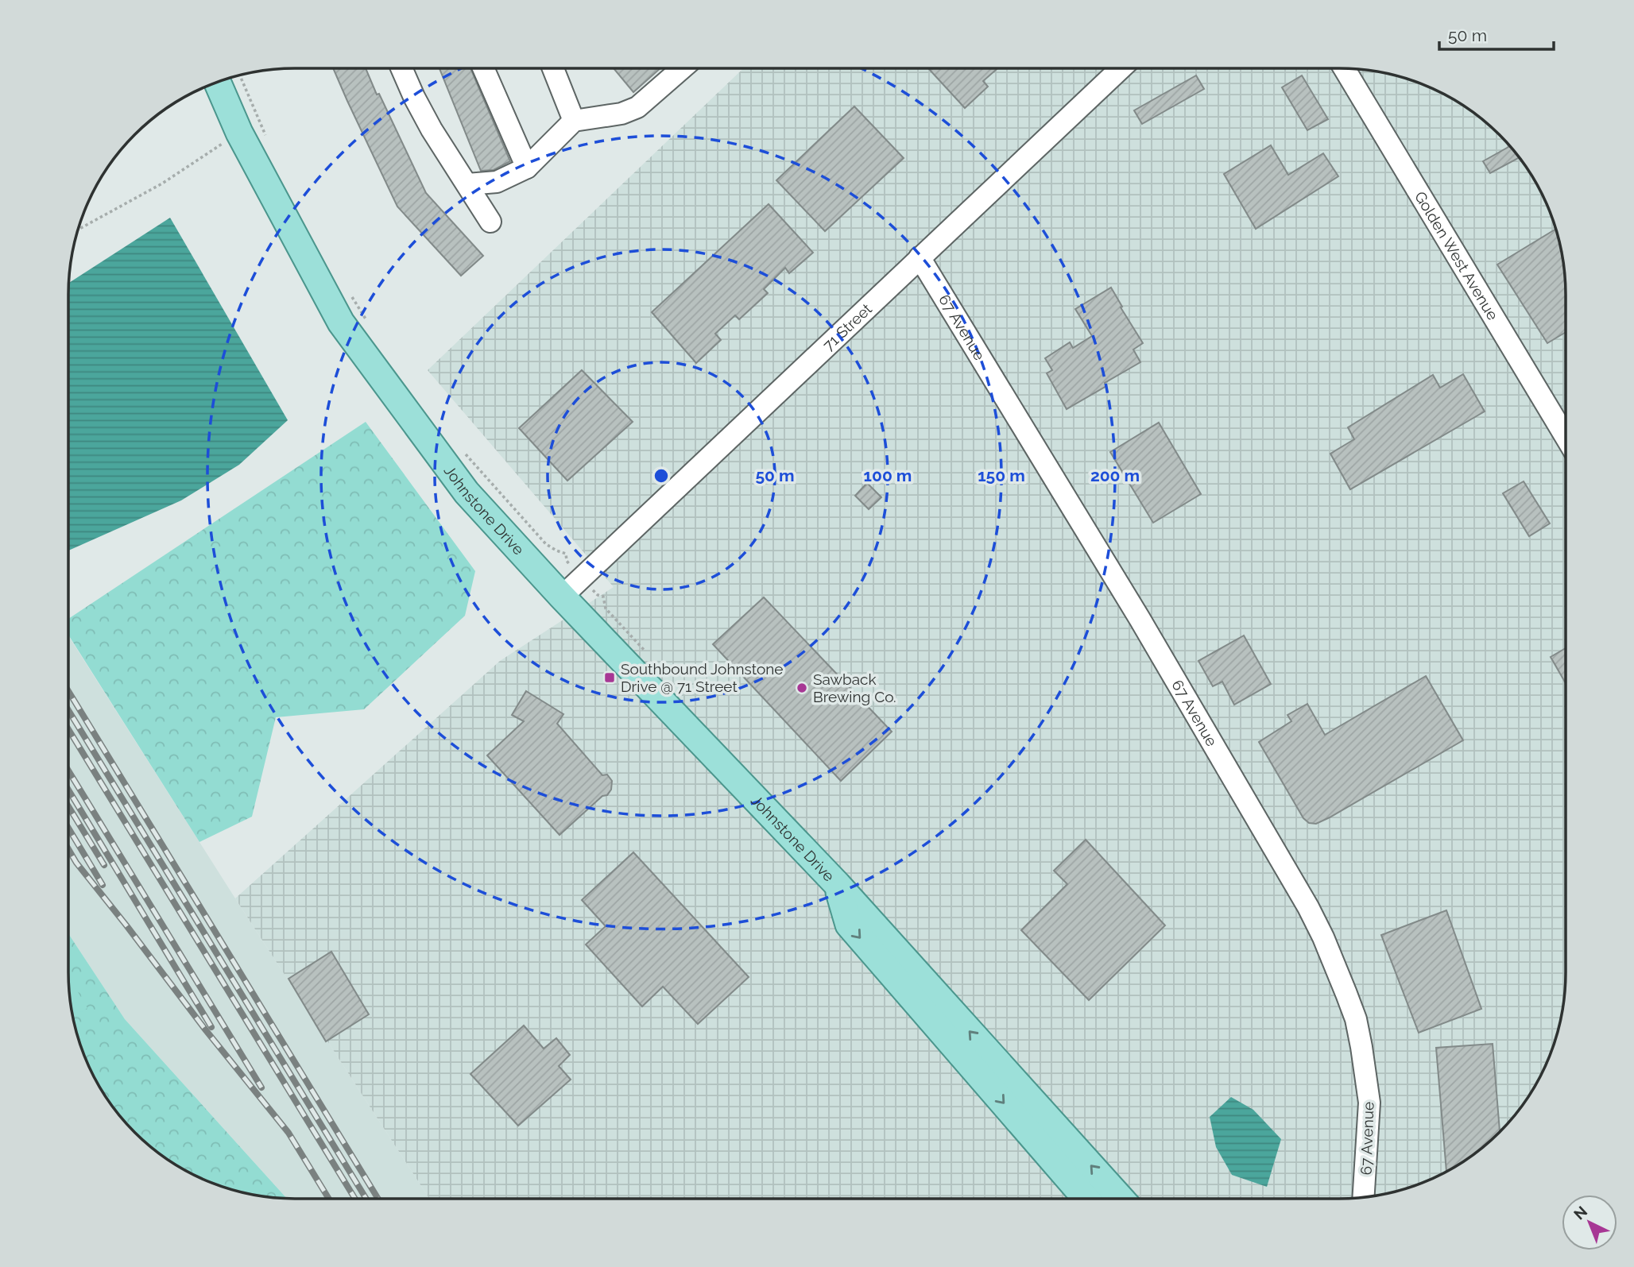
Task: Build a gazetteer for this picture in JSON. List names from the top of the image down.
{
  "streets": {
    "main road": ["Johnstone Drive"],
    "street": ["Golden West Avenue", "71 Street", "67 Avenue"]
  },
  "crossings": [
    ["71 Street", "67 Avenue"],
    ["71 Street", "Johnstone Drive"]
  ],
  "places": {
    "transit": ["Southbound Johnstone Drive @ 71 Street"],
    "other": ["Sawback Brewing Co."]
  },
  "scale_bar": "50 m",
  "north": "top left",
  "rings": [
    "50 m",
    "100 m",
    "150 m",
    "200 m"
  ]
}
